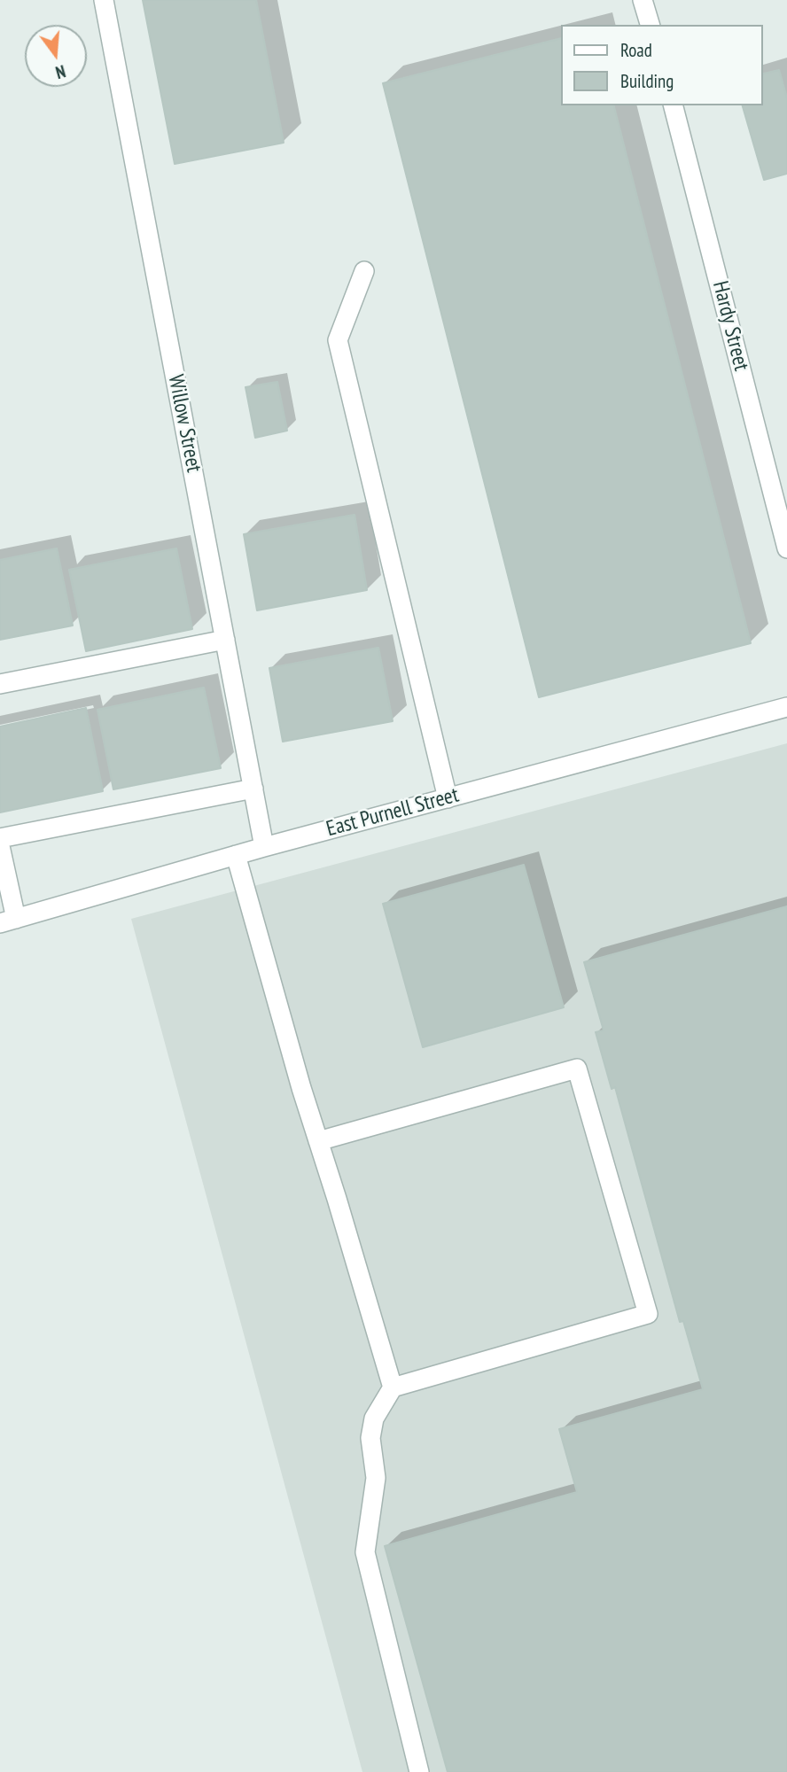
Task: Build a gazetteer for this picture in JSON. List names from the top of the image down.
{
  "streets": {
    "street": ["Hardy Street", "Willow Street", "East Purnell Street"]
  },
  "crossings": [
    ["Willow Street", "East Purnell Street"]
  ],
  "legend": ["Road", "Building"],
  "north": "bottom"
}
